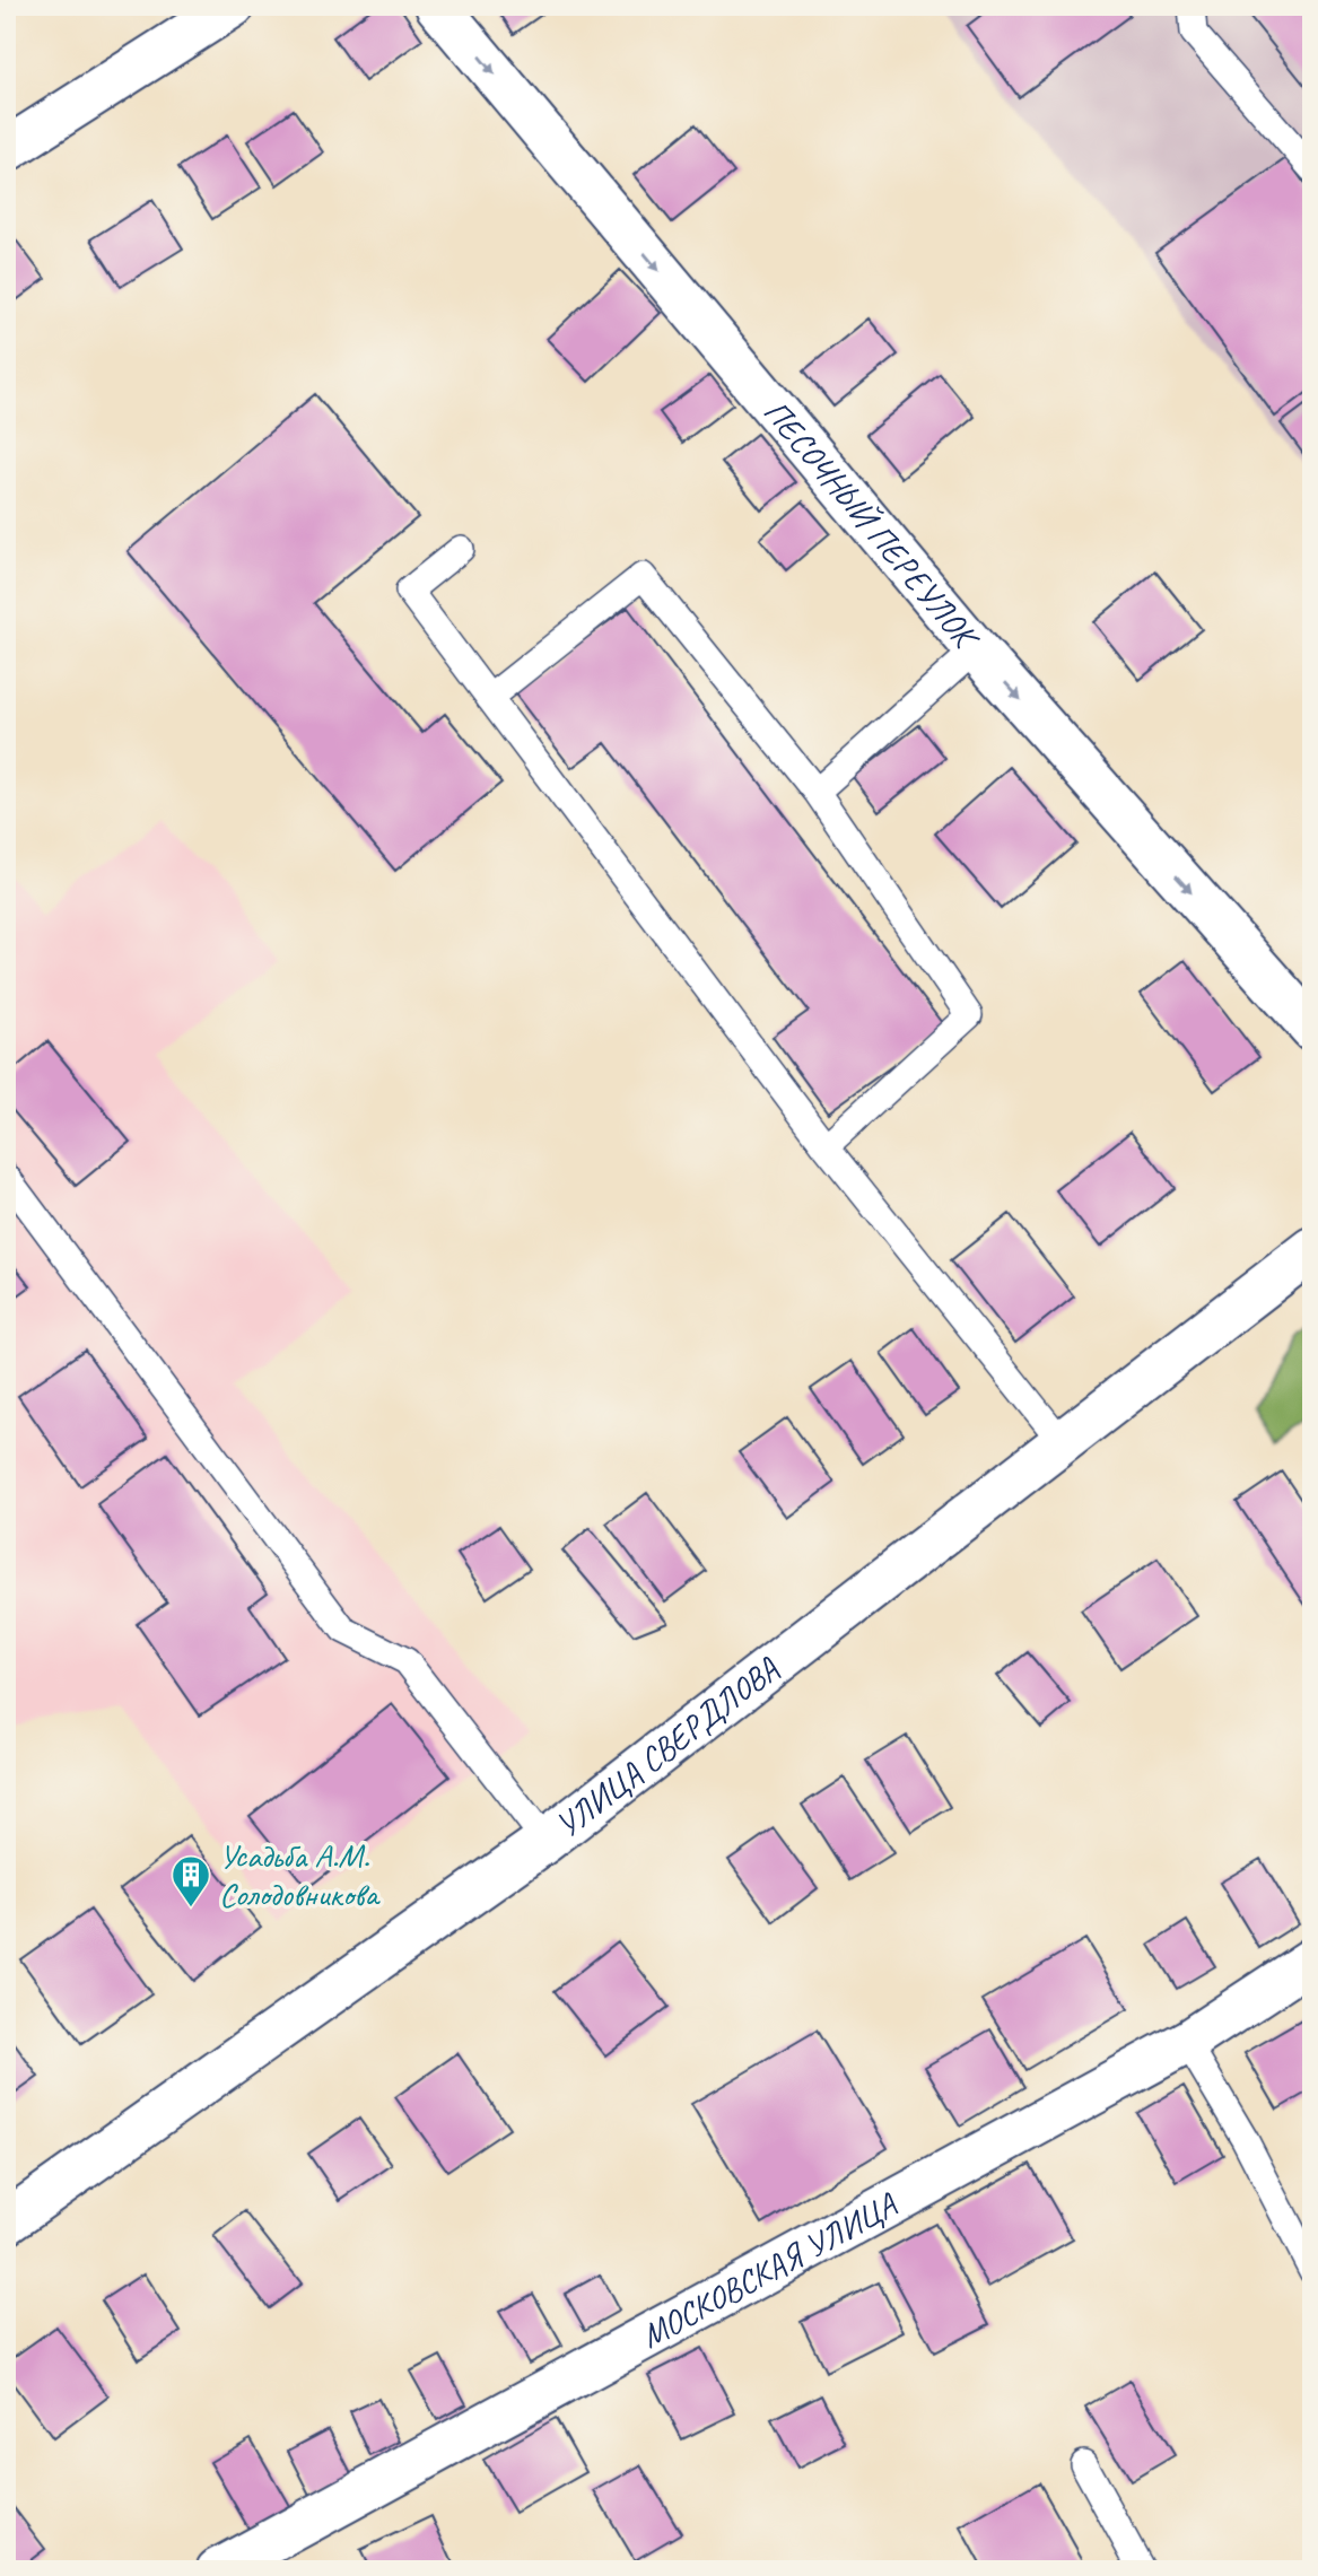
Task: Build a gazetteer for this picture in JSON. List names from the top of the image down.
{
  "streets": {
    "street": ["ПЕСОЧНЫЙ ПЕРЕУЛОК", "УЛИЦА СВЕРДЛОВА", "МОСКОВСКАЯ УЛИЦА"]
  },
  "one_way": ["ПЕСОЧНЫЙ ПЕРЕУЛОК"],
  "places": {
    "building": ["Усадьба А.М. Солодовникова"]
  }
}
